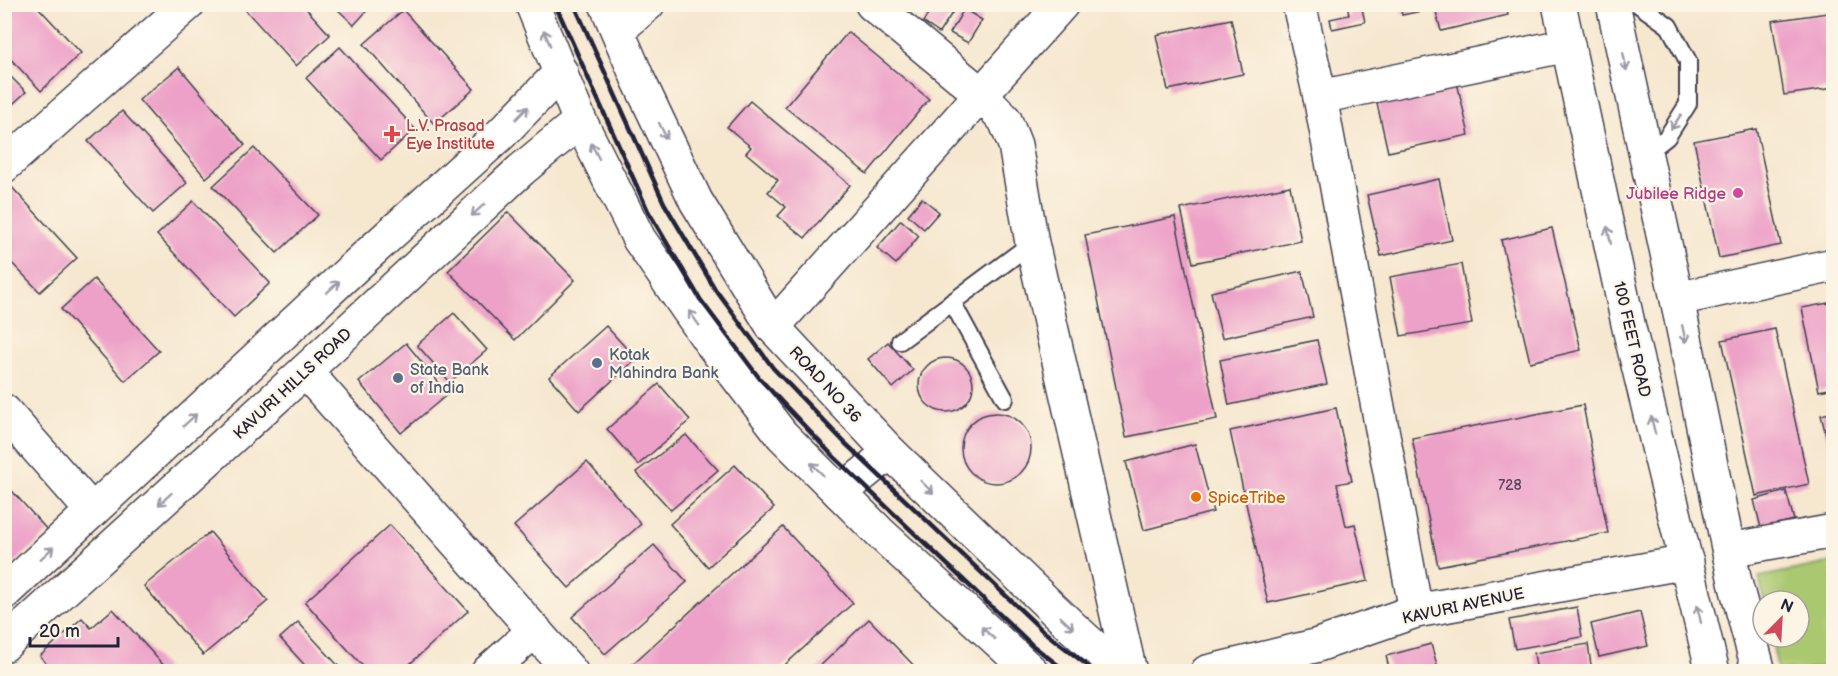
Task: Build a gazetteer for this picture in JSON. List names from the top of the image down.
{
  "streets": {
    "street": [
      "100 FEET ROAD",
      "KAVURI HILLS ROAD",
      "ROAD NO 36",
      "KAVURI AVENUE"
    ]
  },
  "crossings": [
    ["100 FEET ROAD", "KAVURI AVENUE"]
  ],
  "places": {
    "health": ["L.V. Prasad Eye Institute"],
    "other": [
      "Jubilee Ridge",
      "Kotak Mahindra Bank",
      "State Bank of India",
      "SpiceTribe"
    ]
  },
  "house_numbers": ["728"],
  "scale_bar": "20 m",
  "north": "top right"
}
